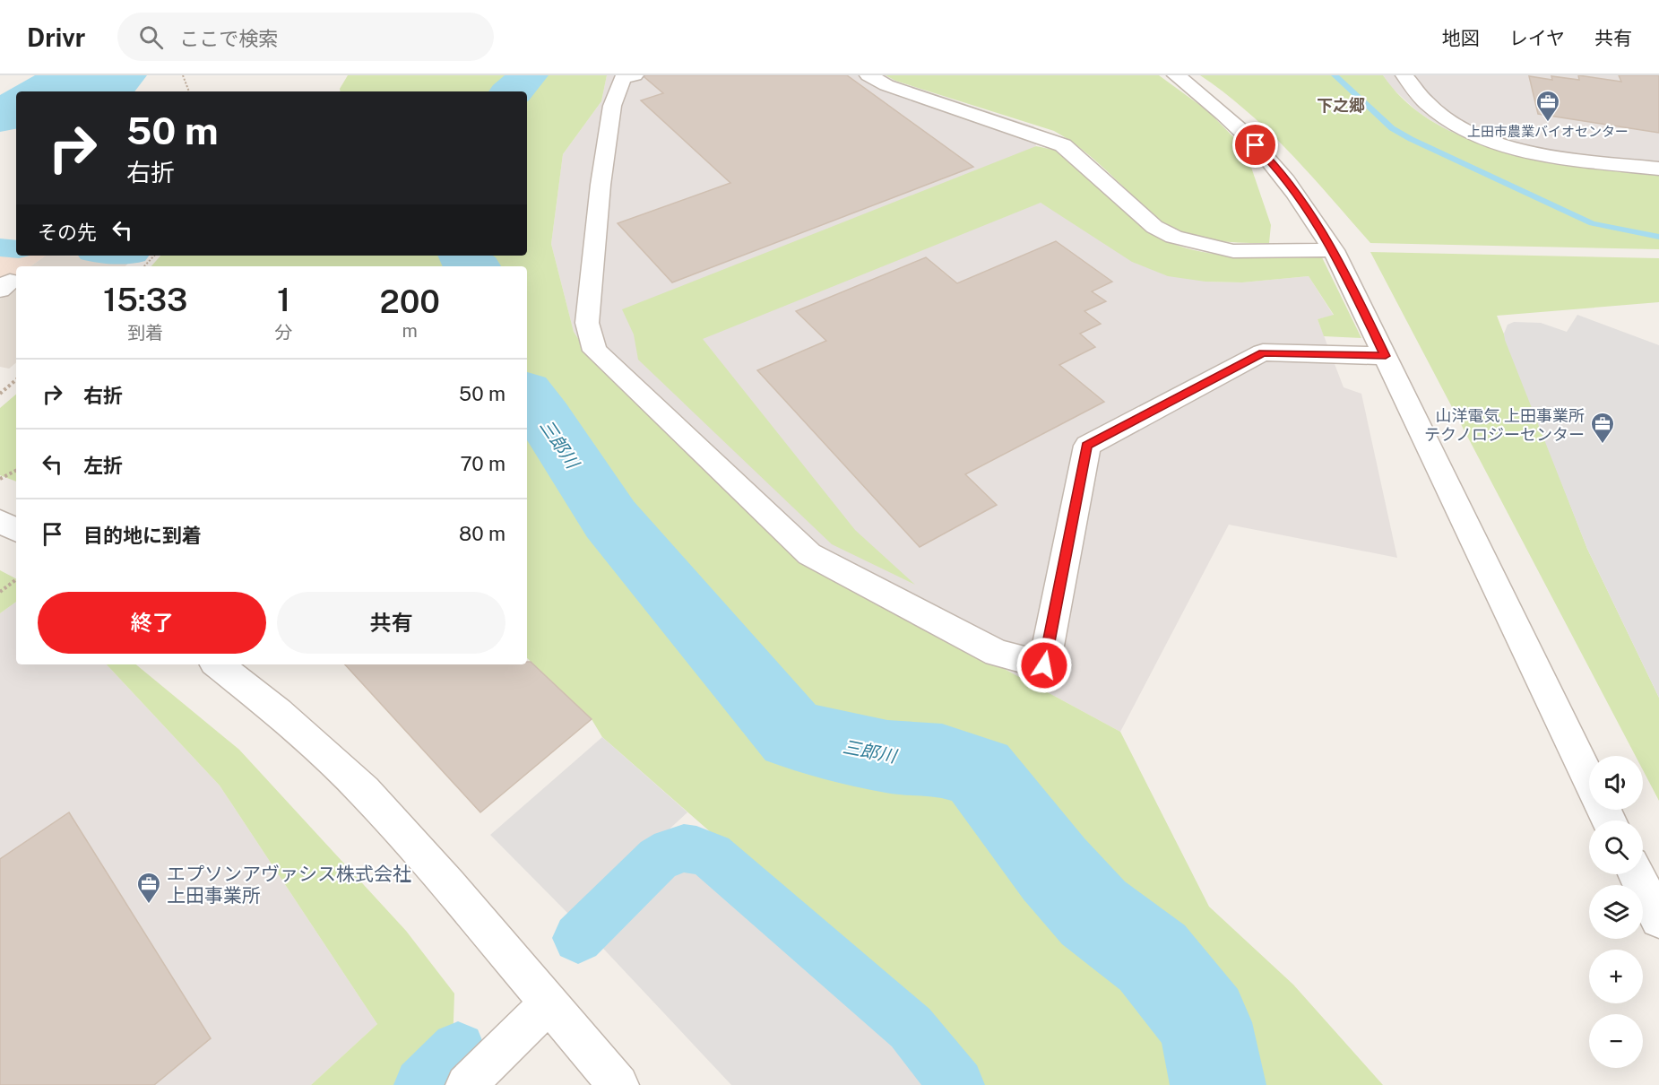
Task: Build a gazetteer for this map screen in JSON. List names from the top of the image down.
{
  "districts": ["下之郷"],
  "water": ["三郎川"],
  "places": {
    "office": ["上田市農業バイオセンター", "山洋電気 上田事業所 テクノロジーセンター", "エプソンアヴァシス株式会社 上田事業所"]
  },
  "page": {
    "header": "Drivr",
    "search": "ここで検索",
    "nav": ["地図", "レイヤ", "共有"],
    "turn": ["50 m", "右折"],
    "then": "その先",
    "eta": [
      "15:33",
      "到着",
      "1",
      "分",
      "200",
      "m"
    ],
    "list": [
      {
        "name": "右折",
        "value": "50 m"
      },
      {
        "name": "左折",
        "value": "70 m"
      },
      {
        "name": "目的地に到着",
        "value": "80 m"
      }
    ],
    "buttons": ["終了", "共有"],
    "map_buttons": ["+", "−"]
  }
}
